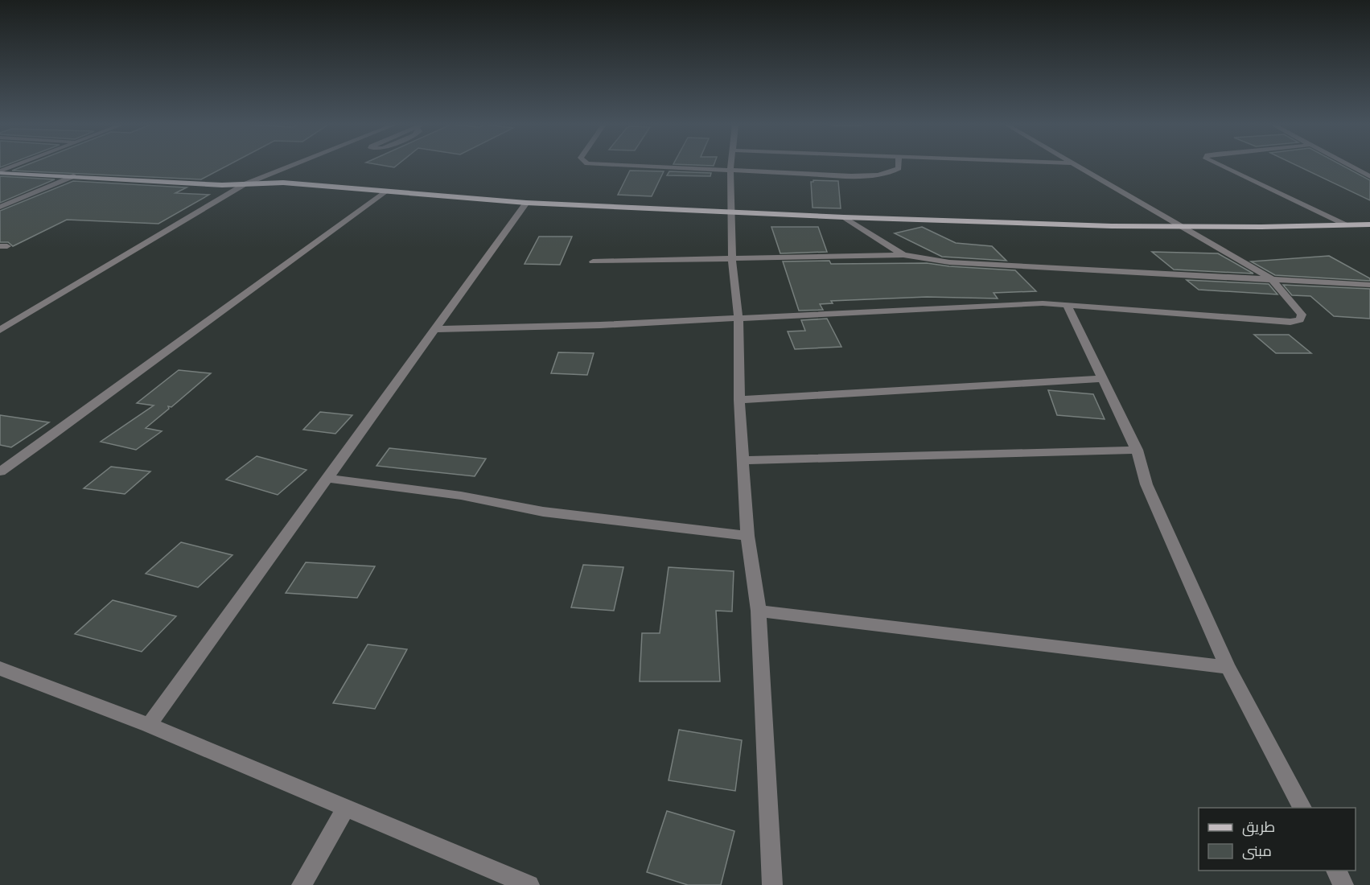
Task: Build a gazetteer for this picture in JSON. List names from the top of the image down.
{
  "legend": ["طريق", "مبنى"]
}
